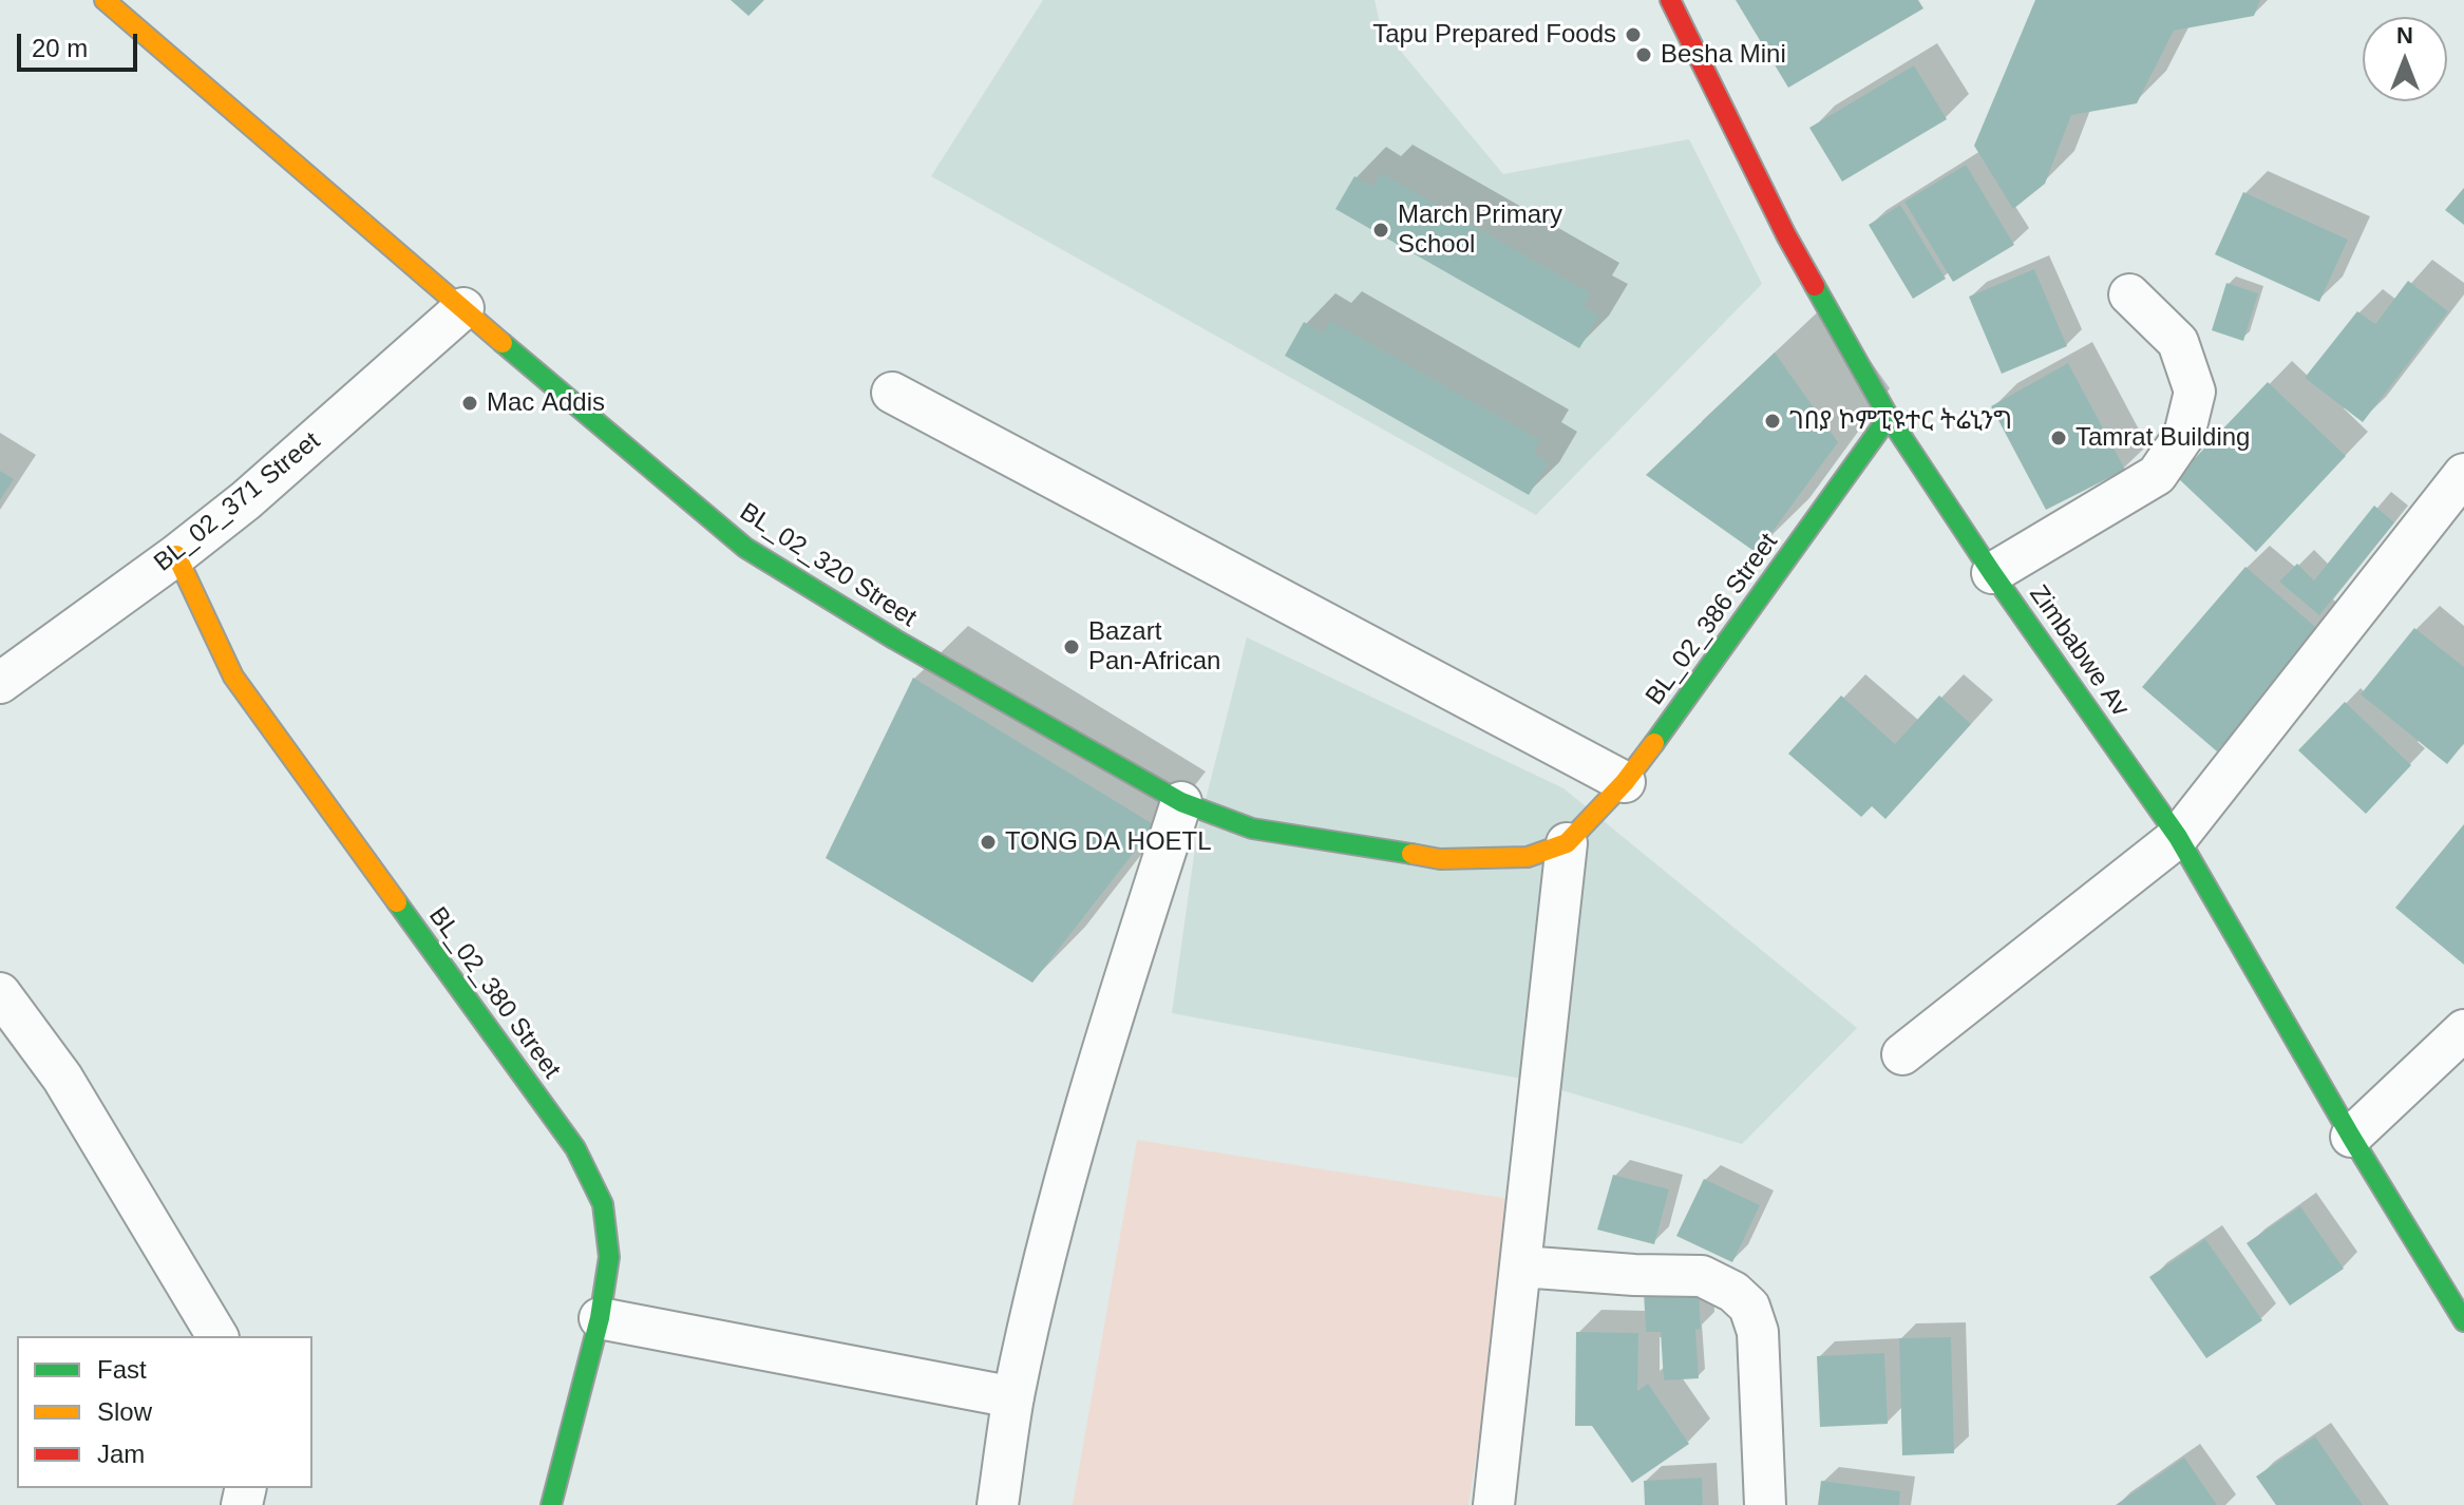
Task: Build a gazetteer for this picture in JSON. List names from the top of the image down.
{
  "streets": {
    "street": [
      "BL_02_371 Street",
      "BL_02_320 Street",
      "BL_02_386 Street",
      "Zimbabwe Av",
      "BL_02_380 Street"
    ]
  },
  "crossings": [
    ["BL_02_371 Street", "BL_02_320 Street"],
    ["BL_02_371 Street", "BL_02_380 Street"],
    ["BL_02_320 Street", "BL_02_386 Street"],
    ["BL_02_386 Street", "Zimbabwe Av"]
  ],
  "places": [
    "Tapu Prepared Foods",
    "Besha Mini",
    "March Primary School",
    "Mac Addis",
    "ገበያ ኮምፒዩተር ትሬኒንግ",
    "Tamrat Building",
    "Bazart Pan-African",
    "TONG DA HOETL"
  ],
  "legend": ["Fast", "Slow", "Jam"],
  "scale_bar": "20 m",
  "north": "top"
}
